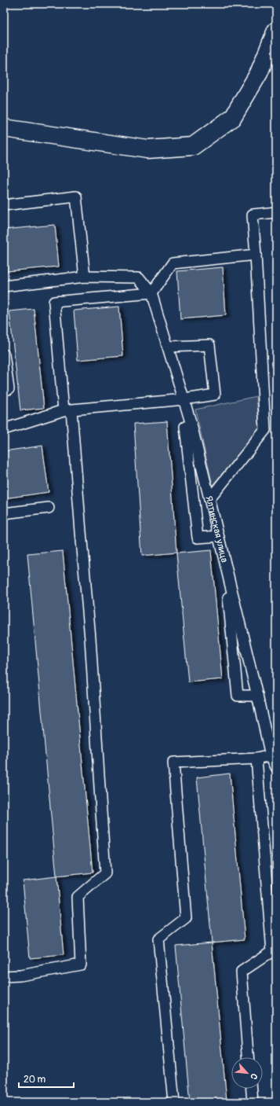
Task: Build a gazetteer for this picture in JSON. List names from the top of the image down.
{
  "streets": {
    "lane": ["Ялтинская улица"]
  },
  "scale_bar": "20 m",
  "north": "bottom right"
}
